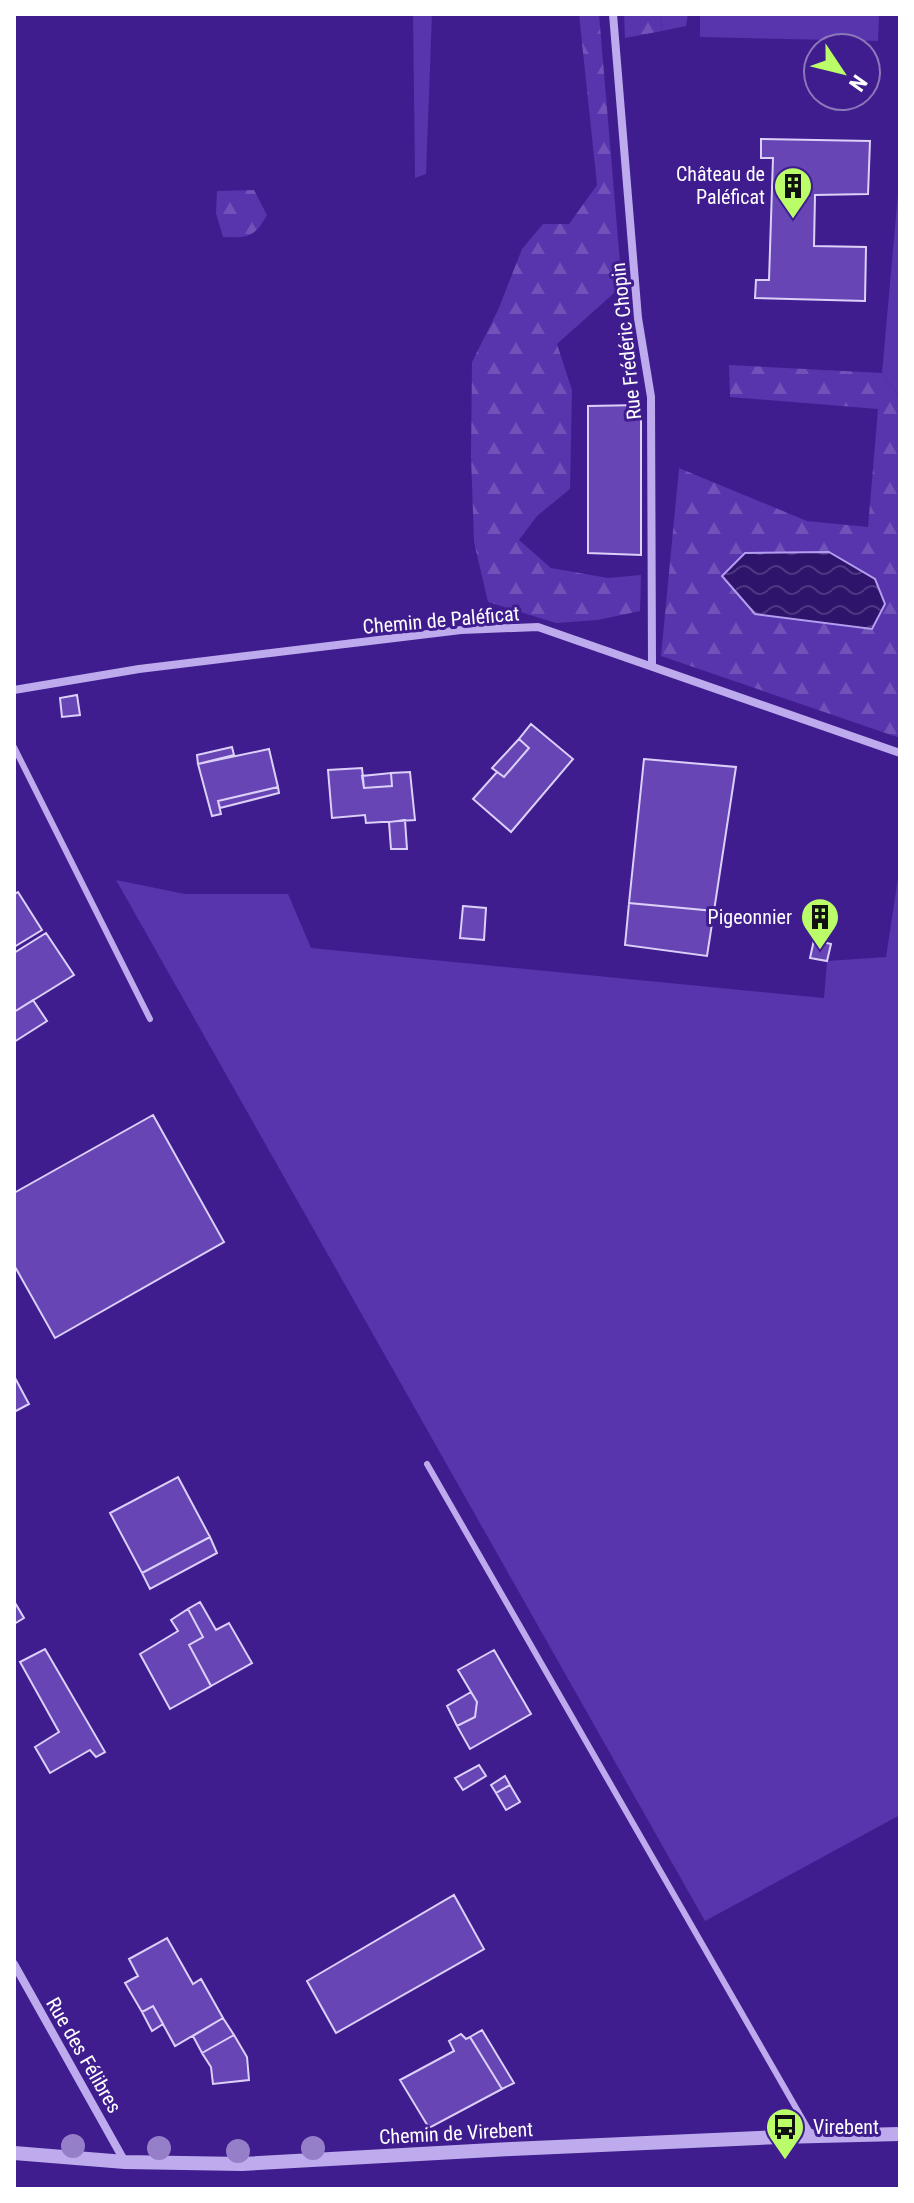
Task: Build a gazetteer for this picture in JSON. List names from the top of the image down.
{
  "streets": {
    "street": [
      "Rue Frédéric Chopin",
      "Chemin de Paléficat",
      "Rue des Félibres",
      "Chemin de Virebent"
    ]
  },
  "crossings": [
    ["Rue Frédéric Chopin", "Chemin de Paléficat"],
    ["Rue des Félibres", "Chemin de Virebent"]
  ],
  "places": {
    "building": ["Château de Paléficat", "Pigeonnier"],
    "bus stop": ["Virebent"]
  },
  "north": "bottom right"
}
